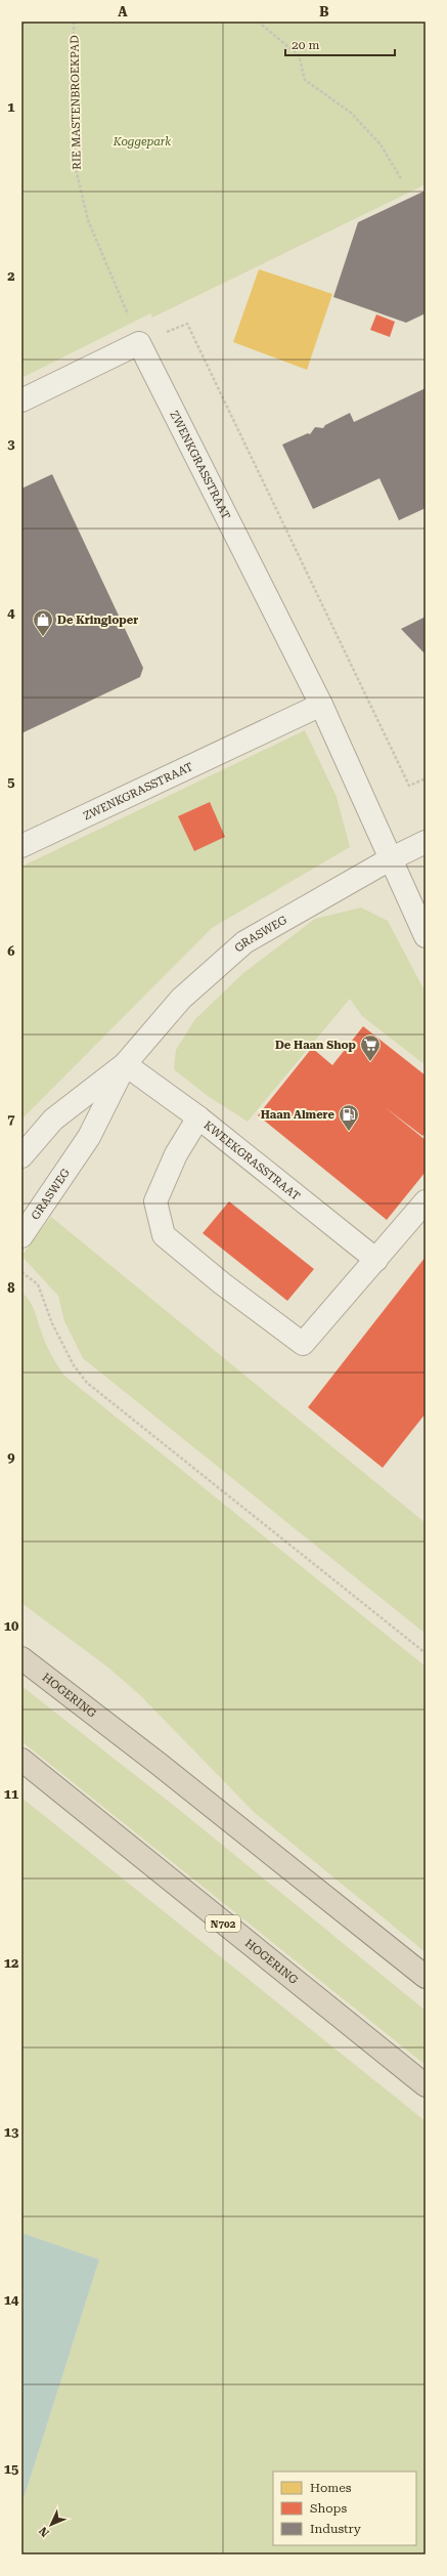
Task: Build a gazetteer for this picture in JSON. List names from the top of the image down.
{
  "streets": {
    "highway": ["HOGERING", "N702"],
    "street": ["ZWENKGRASSTRAAT", "GRASWEG", "KWEEKGRASSTRAAT"],
    "path": ["RIE MASTENBROEKPAD"]
  },
  "crossings": [
    ["RIE MASTENBROEKPAD", "ZWENKGRASSTRAAT"],
    ["ZWENKGRASSTRAAT", "GRASWEG"],
    ["GRASWEG", "KWEEKGRASSTRAAT"]
  ],
  "parks": ["Koggepark"],
  "places": {
    "shop": ["De Kringloper"],
    "supermarket": ["De Haan Shop"],
    "fuel station": ["Haan Almere"]
  },
  "legend": ["Homes", "Shops", "Industry"],
  "scale_bar": "20 m",
  "north": "bottom left",
  "grid": {
    "columns": ["A", "B"],
    "rows": [
      "1",
      "2",
      "3",
      "4",
      "5",
      "6",
      "7",
      "8",
      "9",
      "10",
      "11",
      "12",
      "13",
      "14",
      "15"
    ]
  }
}
